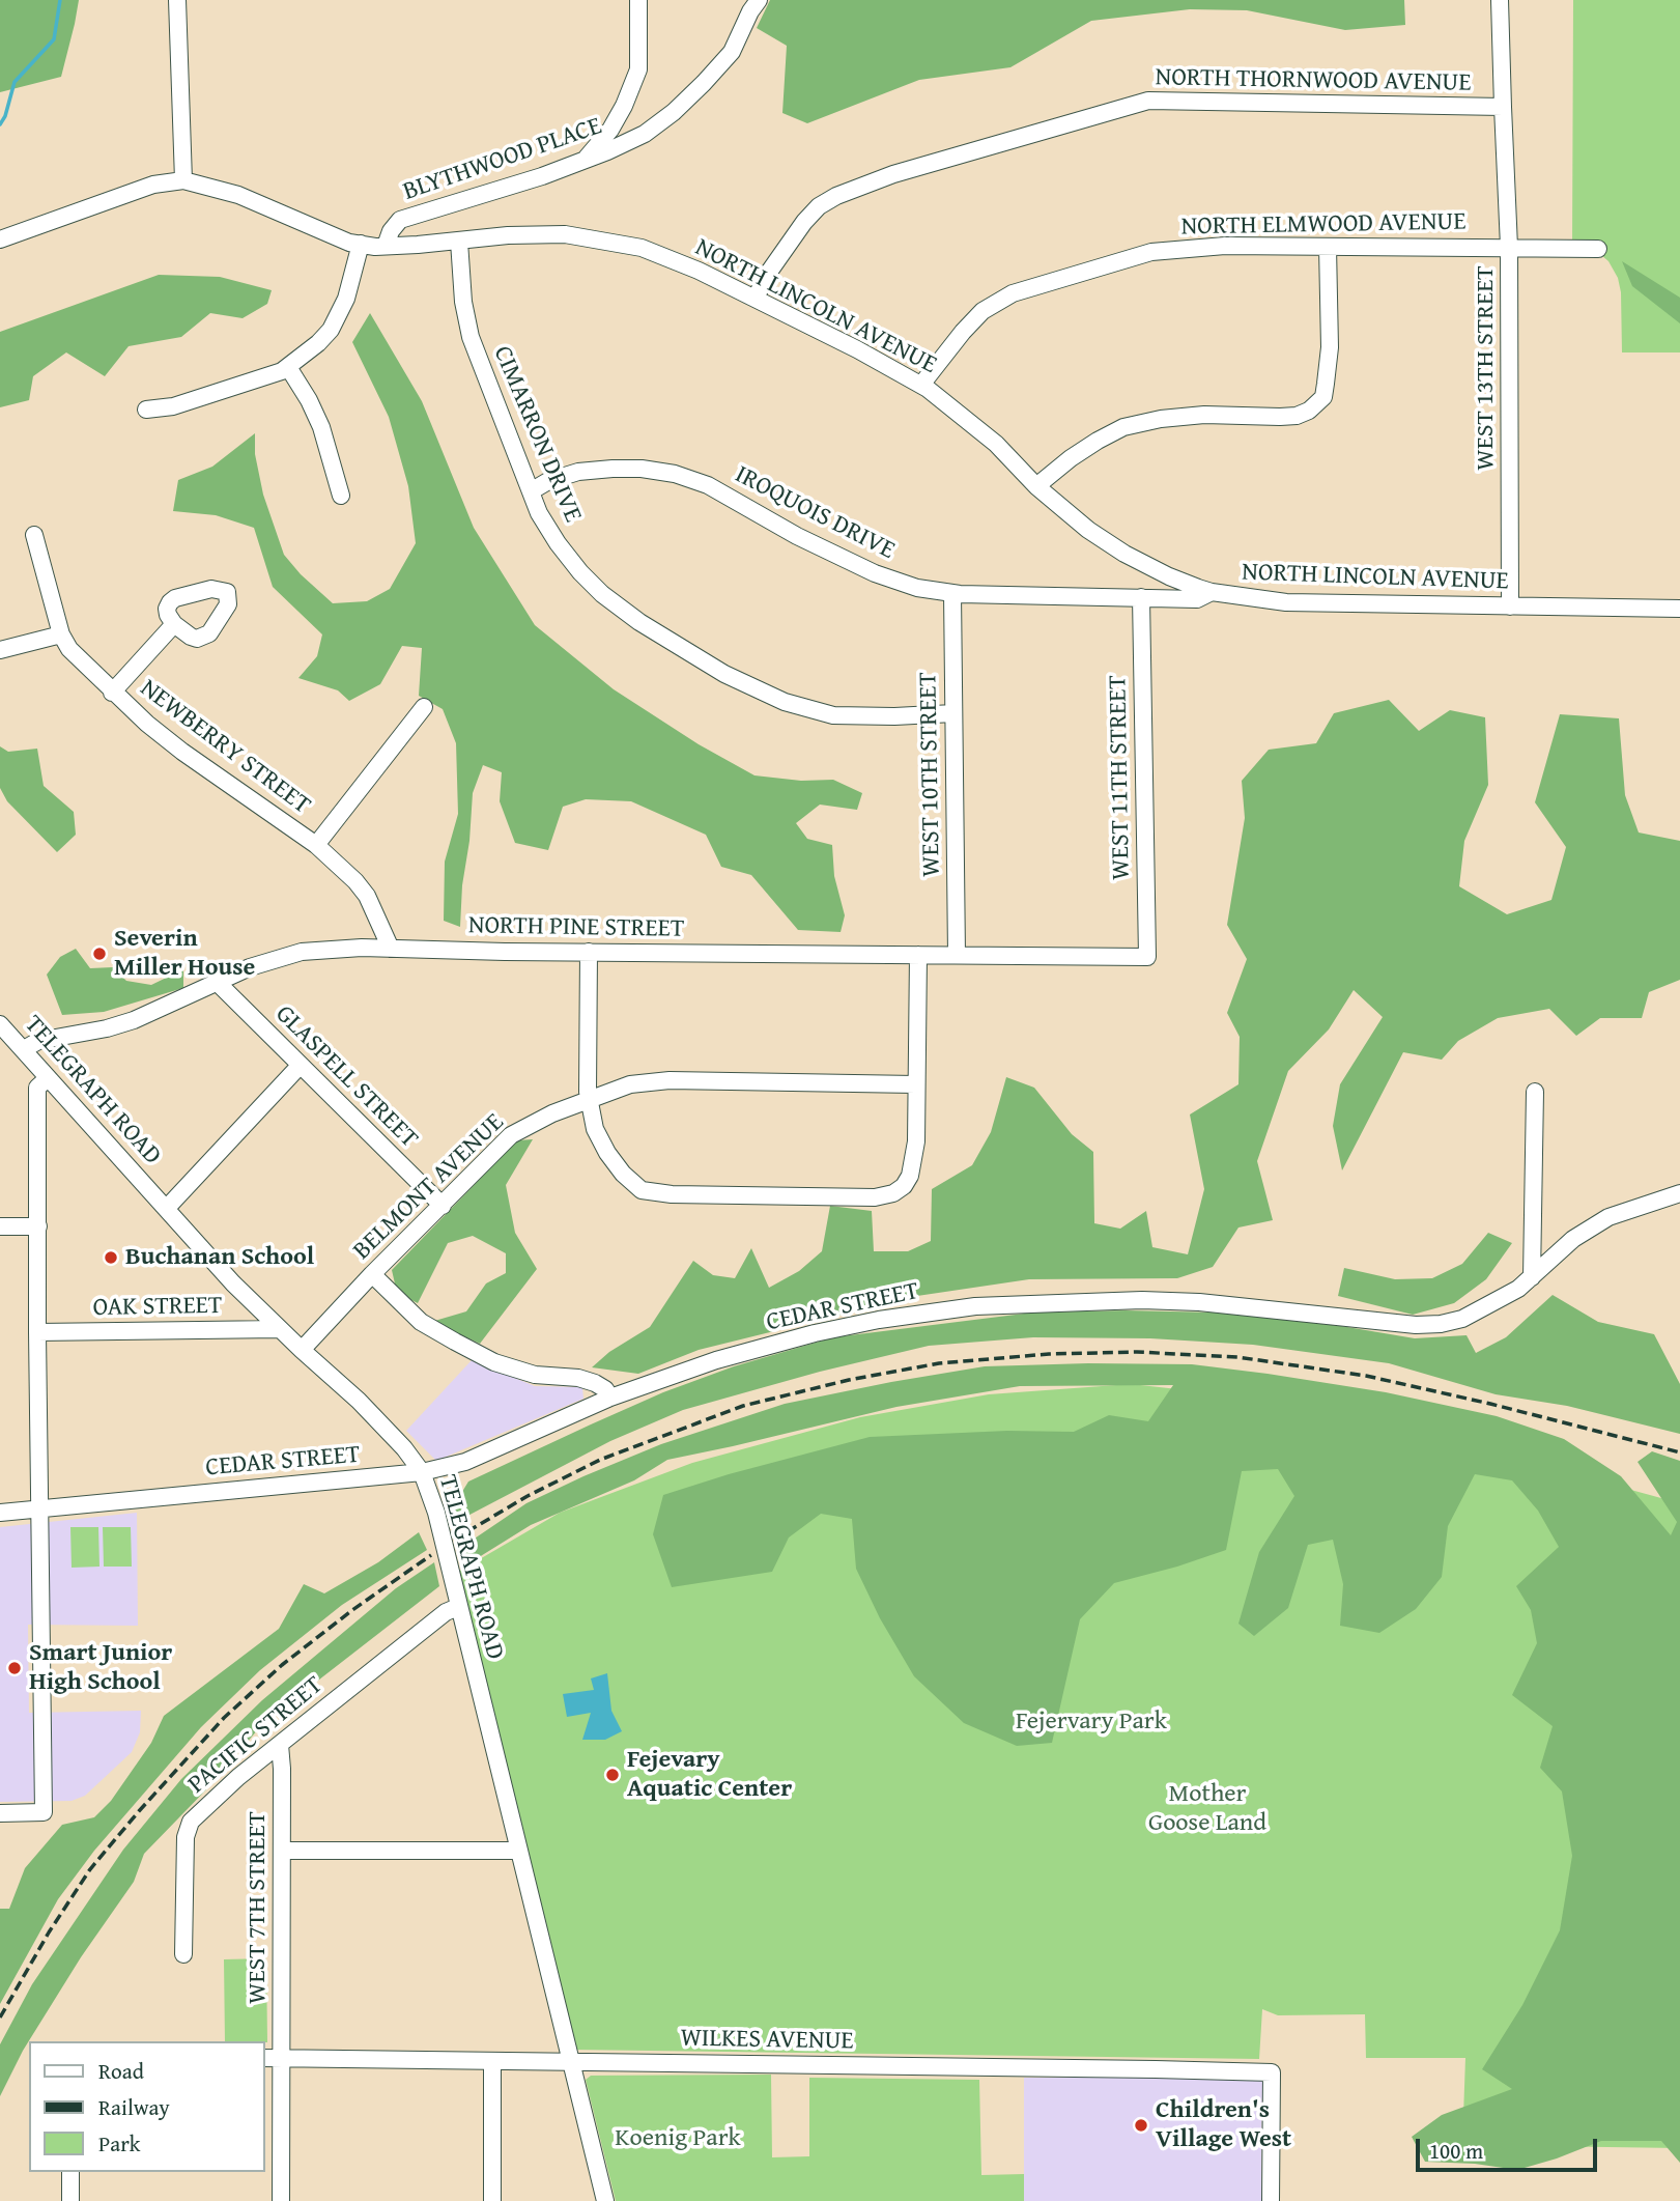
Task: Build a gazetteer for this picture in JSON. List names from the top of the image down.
{
  "streets": {
    "street": [
      "NORTH THORNWOOD AVENUE",
      "BLYTHWOOD PLACE",
      "NORTH ELMWOOD AVENUE",
      "NORTH LINCOLN AVENUE",
      "WEST 13TH STREET",
      "CIMARRON DRIVE",
      "IROQUOIS DRIVE",
      "NEWBERRY STREET",
      "WEST 10TH STREET",
      "WEST 11TH STREET",
      "NORTH PINE STREET",
      "GLASPELL STREET",
      "TELEGRAPH ROAD",
      "BELMONT AVENUE",
      "OAK STREET",
      "CEDAR STREET",
      "PACIFIC STREET",
      "WEST 7TH STREET",
      "WILKES AVENUE"
    ]
  },
  "crossings": [
    ["NORTH THORNWOOD AVENUE", "NORTH LINCOLN AVENUE"],
    ["NORTH THORNWOOD AVENUE", "WEST 13TH STREET"],
    ["BLYTHWOOD PLACE", "NORTH LINCOLN AVENUE"],
    ["NORTH ELMWOOD AVENUE", "NORTH LINCOLN AVENUE"],
    ["NORTH ELMWOOD AVENUE", "WEST 13TH STREET"],
    ["NORTH LINCOLN AVENUE", "WEST 13TH STREET"],
    ["NORTH LINCOLN AVENUE", "CIMARRON DRIVE"],
    ["NORTH LINCOLN AVENUE", "IROQUOIS DRIVE"],
    ["CIMARRON DRIVE", "IROQUOIS DRIVE"],
    ["CIMARRON DRIVE", "WEST 10TH STREET"],
    ["IROQUOIS DRIVE", "WEST 10TH STREET"],
    ["IROQUOIS DRIVE", "WEST 11TH STREET"],
    ["NEWBERRY STREET", "NORTH PINE STREET"],
    ["WEST 10TH STREET", "NORTH PINE STREET"],
    ["WEST 11TH STREET", "NORTH PINE STREET"],
    ["NORTH PINE STREET", "GLASPELL STREET"],
    ["NORTH PINE STREET", "TELEGRAPH ROAD"],
    ["GLASPELL STREET", "BELMONT AVENUE"],
    ["TELEGRAPH ROAD", "BELMONT AVENUE"],
    ["TELEGRAPH ROAD", "OAK STREET"],
    ["TELEGRAPH ROAD", "CEDAR STREET"],
    ["TELEGRAPH ROAD", "PACIFIC STREET"],
    ["TELEGRAPH ROAD", "WILKES AVENUE"],
    ["PACIFIC STREET", "WEST 7TH STREET"],
    ["WEST 7TH STREET", "WILKES AVENUE"]
  ],
  "parks": ["Fejervary Park", "Mother Goose Land", "Koenig Park"],
  "places": [
    "Severin Miller House",
    "Buchanan School",
    "Smart Junior High School",
    "Fejevary Aquatic Center",
    "Children's Village West"
  ],
  "legend": ["Road", "Railway", "Park"],
  "scale_bar": "100 m"
}
